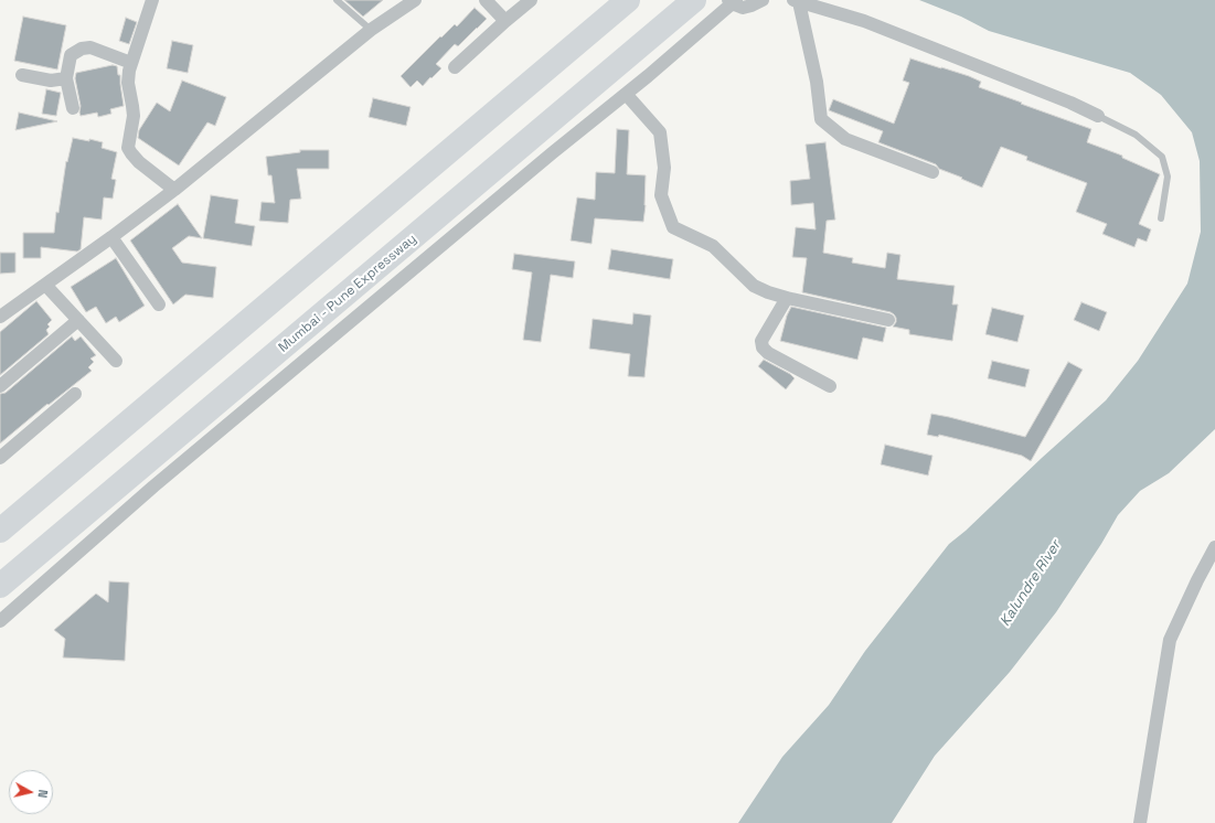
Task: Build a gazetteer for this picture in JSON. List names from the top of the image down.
{
  "streets": {
    "highway": ["Mumbai - Pune Expressway"]
  },
  "water": ["Kalundre River"],
  "north": "right"
}
